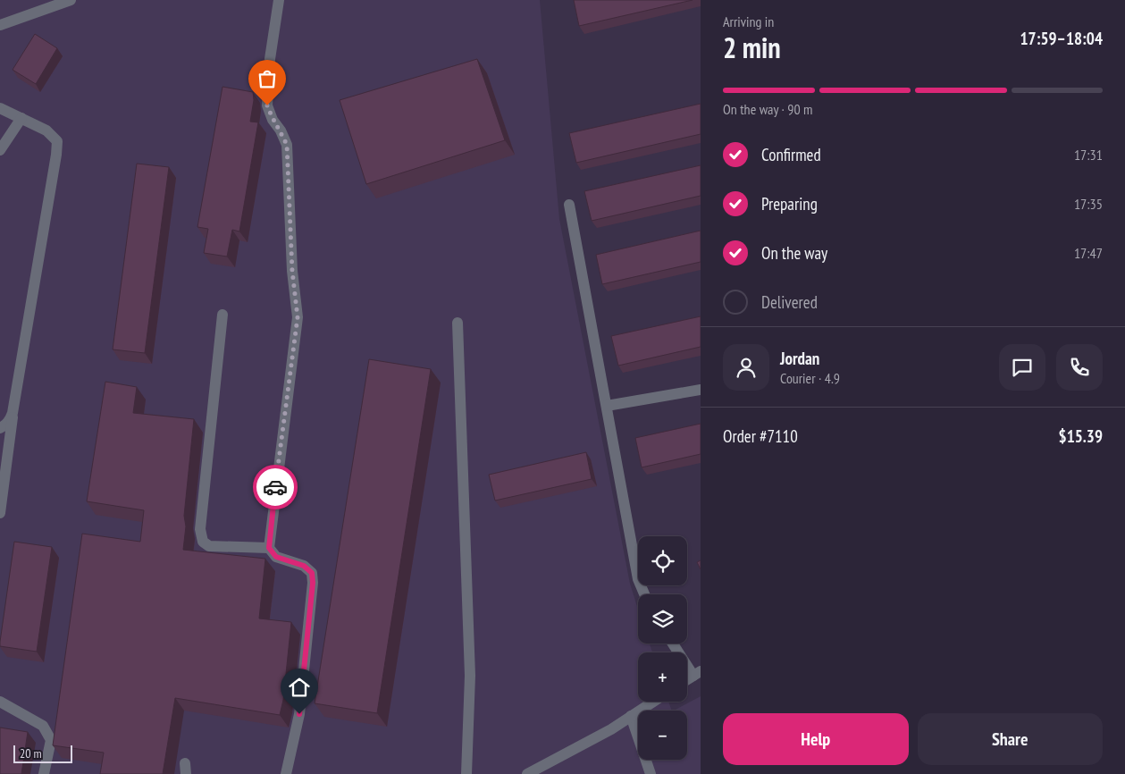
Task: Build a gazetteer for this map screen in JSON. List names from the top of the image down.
{
  "scale_bar": "20 m",
  "page": {
    "heading": ["2 min", "Arriving in", "17:59–18:04"],
    "panel": [
      "Jordan",
      "Courier · 4.9",
      "Order #7110",
      "$15.39"
    ],
    "bar": "On the way · 90 m",
    "list": [
      ["Confirmed", "17:31"],
      ["Preparing", "17:35"],
      ["On the way", "17:47"],
      "Delivered"
    ],
    "map_buttons": ["+", "−"],
    "buttons": ["Help", "Share"],
    "scale": "20 m"
  }
}
